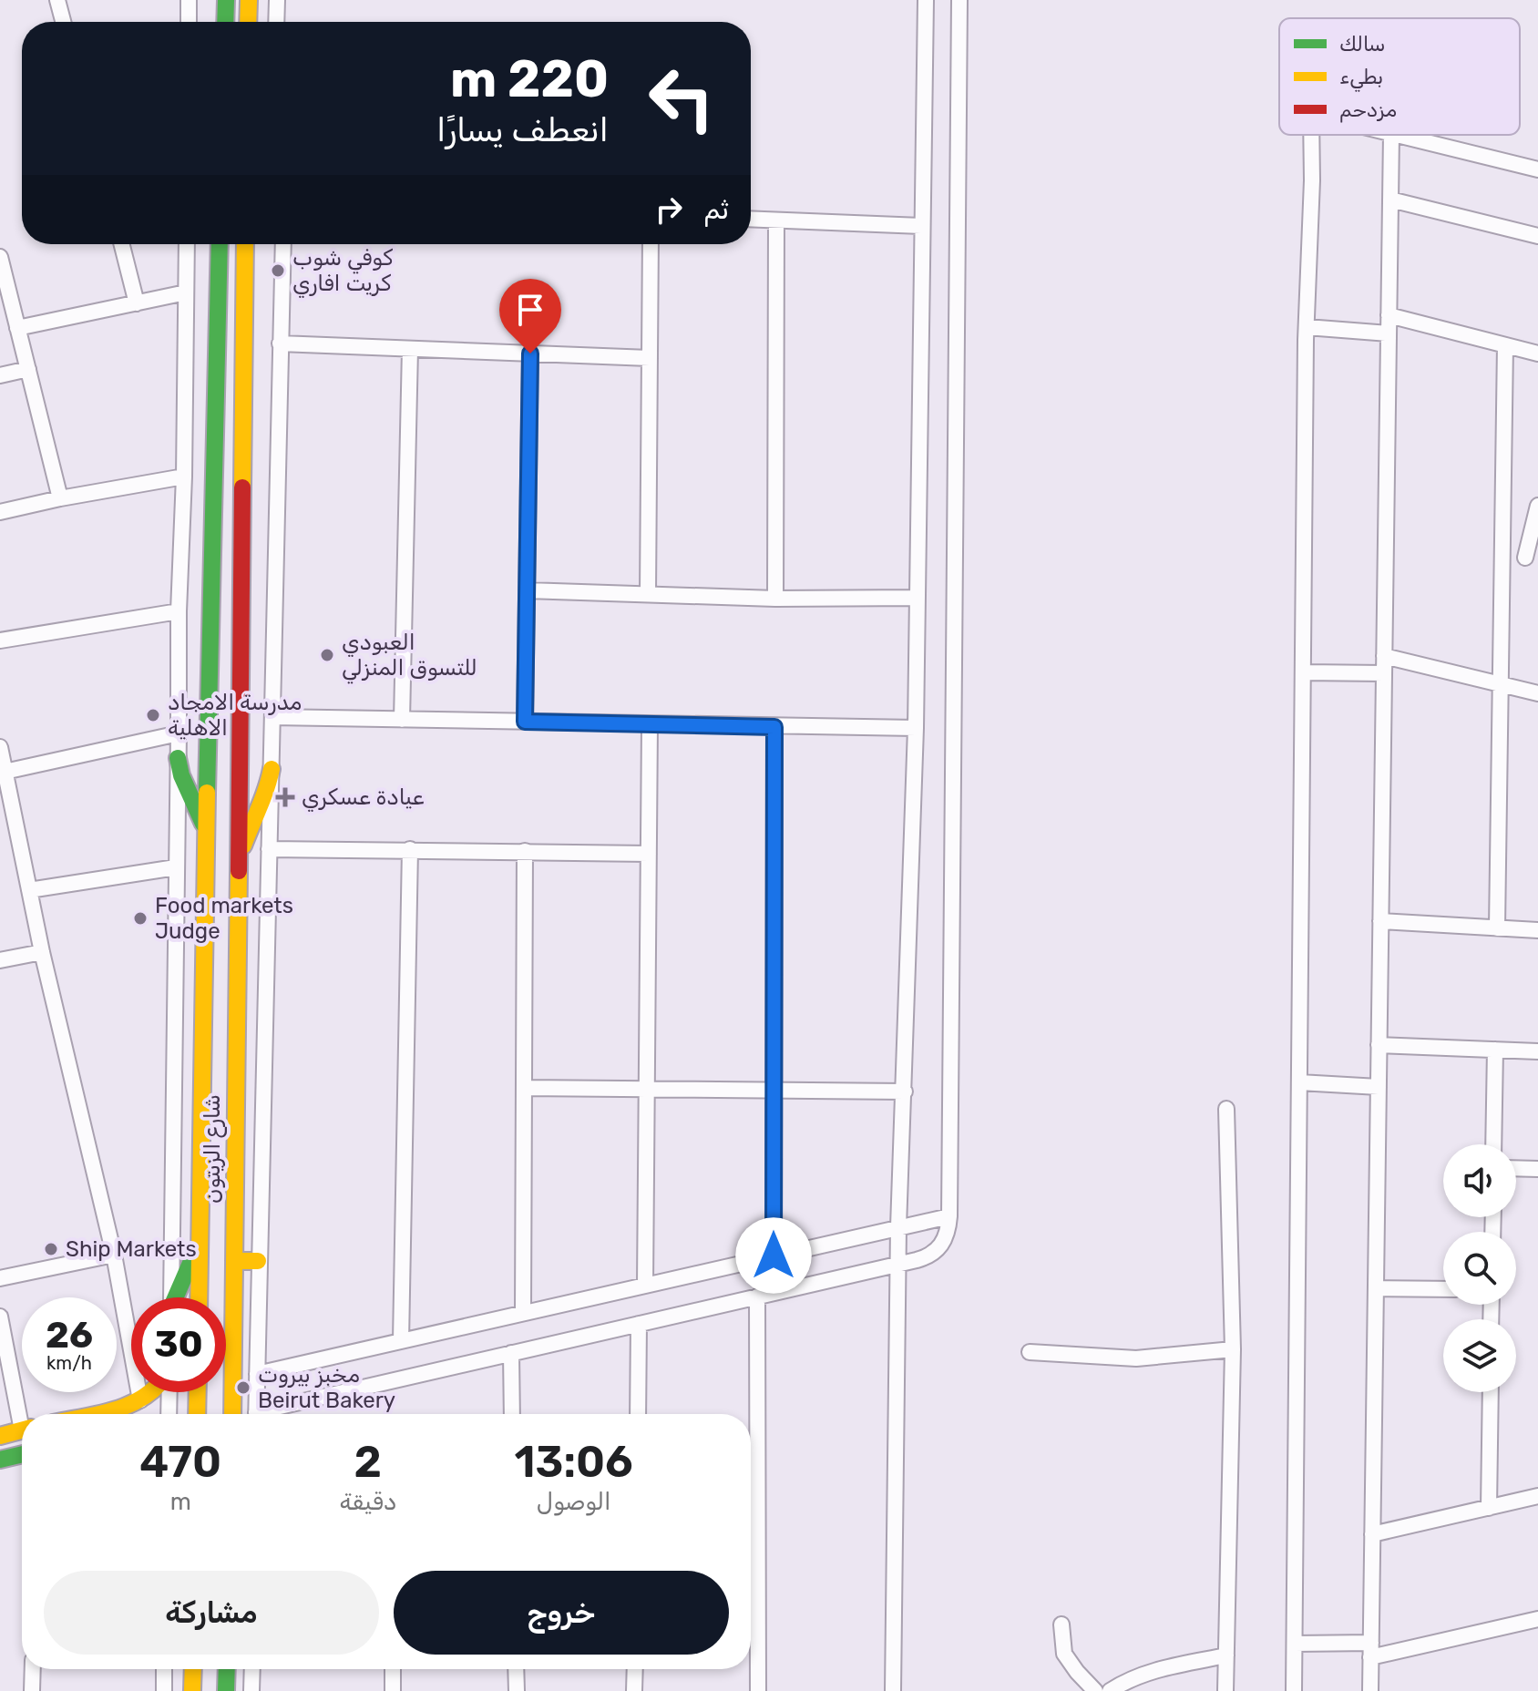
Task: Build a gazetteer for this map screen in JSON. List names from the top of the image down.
{
  "streets": {
    "main road": ["شارع الزيتون"]
  },
  "places": {
    "other": [
      "كوفي شوب كريت افاري",
      "العبودي للتسوق المنزلي",
      "مدرسة الامجاد الاهلية",
      "Food markets Judge",
      "Ship Markets",
      "مخبز بيروت Beirut Bakery"
    ],
    "health": ["عيادة عسكري"]
  },
  "legend": ["سالك", "بطيء", "مزدحم"],
  "page": {
    "turn": ["220 m", "انعطف يسارًا"],
    "then": "ثم",
    "speed": "26 km/h",
    "limit": "30",
    "eta": [
      "13:06",
      "الوصول",
      "2",
      "دقيقة",
      "470",
      "m"
    ],
    "buttons": ["خروج", "مشاركة"]
  }
}
